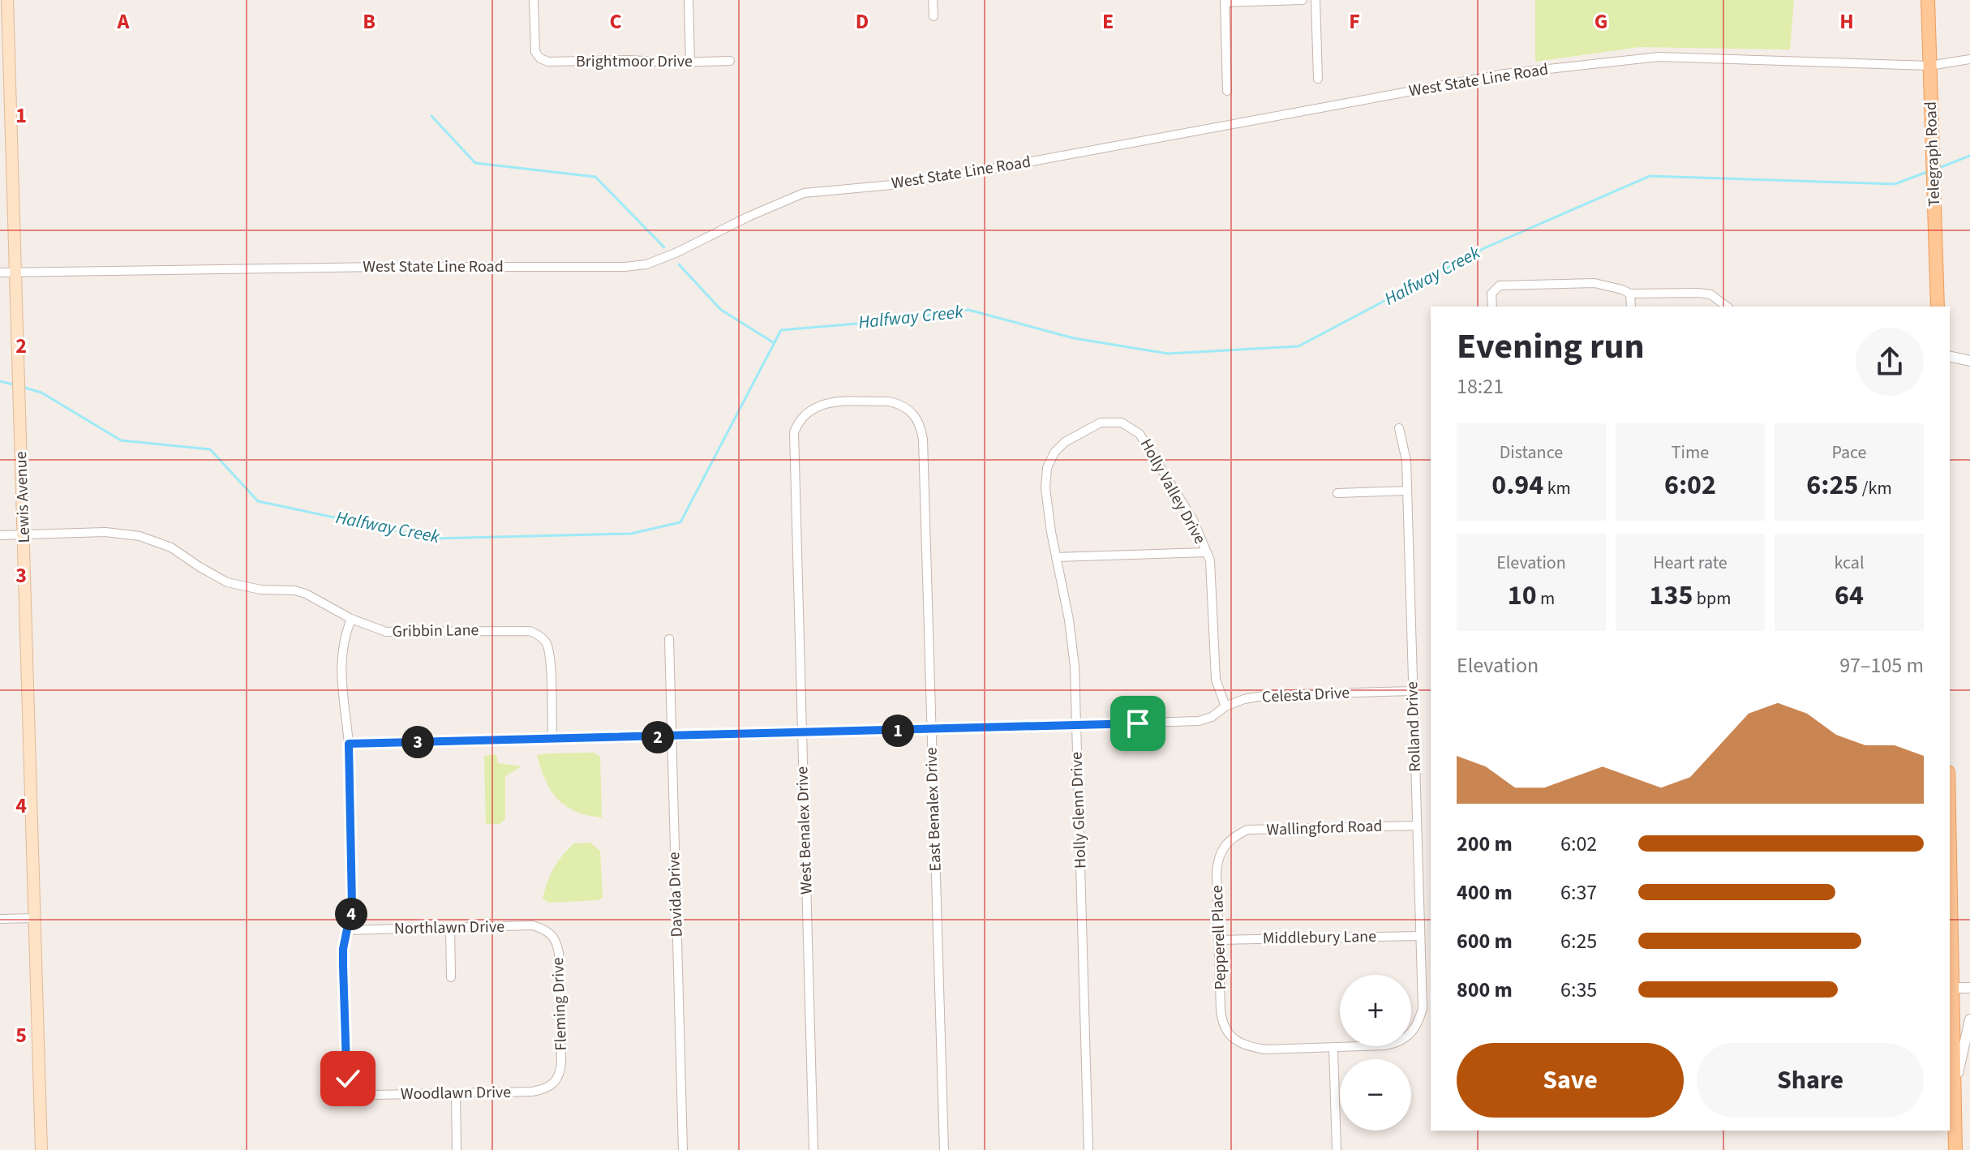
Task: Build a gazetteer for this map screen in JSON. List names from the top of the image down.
{
  "streets": {
    "main road": ["Telegraph Road", "Lewis Avenue"],
    "street": [
      "Brightmoor Drive",
      "West State Line Road",
      "Holly Valley Drive",
      "Gribbin Lane",
      "Celesta Drive",
      "Rolland Drive",
      "East Benalex Drive",
      "Holly Glenn Drive",
      "Wallingford Road",
      "West Benalex Drive",
      "Davida Drive",
      "Northlawn Drive",
      "Pepperell Place",
      "Middlebury Lane",
      "Fleming Drive",
      "Woodlawn Drive"
    ]
  },
  "crossings": [
    ["West State Line Road", "Telegraph Road"],
    ["West State Line Road", "Lewis Avenue"],
    ["Holly Valley Drive", "Celesta Drive"],
    ["Holly Valley Drive", "Holly Glenn Drive"],
    ["Lewis Avenue", "Gribbin Lane"],
    ["Gribbin Lane", "Celesta Drive"],
    ["Celesta Drive", "Rolland Drive"],
    ["Celesta Drive", "East Benalex Drive"],
    ["Celesta Drive", "Holly Glenn Drive"],
    ["Celesta Drive", "West Benalex Drive"],
    ["Celesta Drive", "Davida Drive"],
    ["Rolland Drive", "Wallingford Road"],
    ["Rolland Drive", "Pepperell Place"],
    ["Rolland Drive", "Middlebury Lane"],
    ["East Benalex Drive", "West Benalex Drive"],
    ["Wallingford Road", "Pepperell Place"],
    ["Northlawn Drive", "Fleming Drive"],
    ["Northlawn Drive", "Woodlawn Drive"],
    ["Pepperell Place", "Middlebury Lane"],
    ["Fleming Drive", "Woodlawn Drive"]
  ],
  "water": ["Halfway Creek"],
  "page": {
    "heading": ["Evening run", "18:21"],
    "stats": [
      ["Distance", "0.94 km"],
      ["Time", "6:02"],
      ["Pace", "6:25 /km"],
      ["Elevation", "10 m"],
      ["Heart rate", "135 bpm"],
      ["kcal", "64"]
    ],
    "chart": ["Elevation", "97–105 m"],
    "pins": [
      "1",
      "2",
      "3",
      "4"
    ],
    "list": [
      {
        "name": "200 m",
        "note": "6:02"
      },
      {
        "name": "400 m",
        "note": "6:37"
      },
      {
        "name": "600 m",
        "note": "6:25"
      },
      {
        "name": "800 m",
        "note": "6:35"
      }
    ],
    "map_buttons": ["+", "−"],
    "buttons": ["Save", "Share"]
  },
  "grid": {
    "columns": [
      "A",
      "B",
      "C",
      "D",
      "E",
      "F",
      "G",
      "H"
    ],
    "rows": [
      "1",
      "2",
      "3",
      "4",
      "5"
    ]
  }
}
